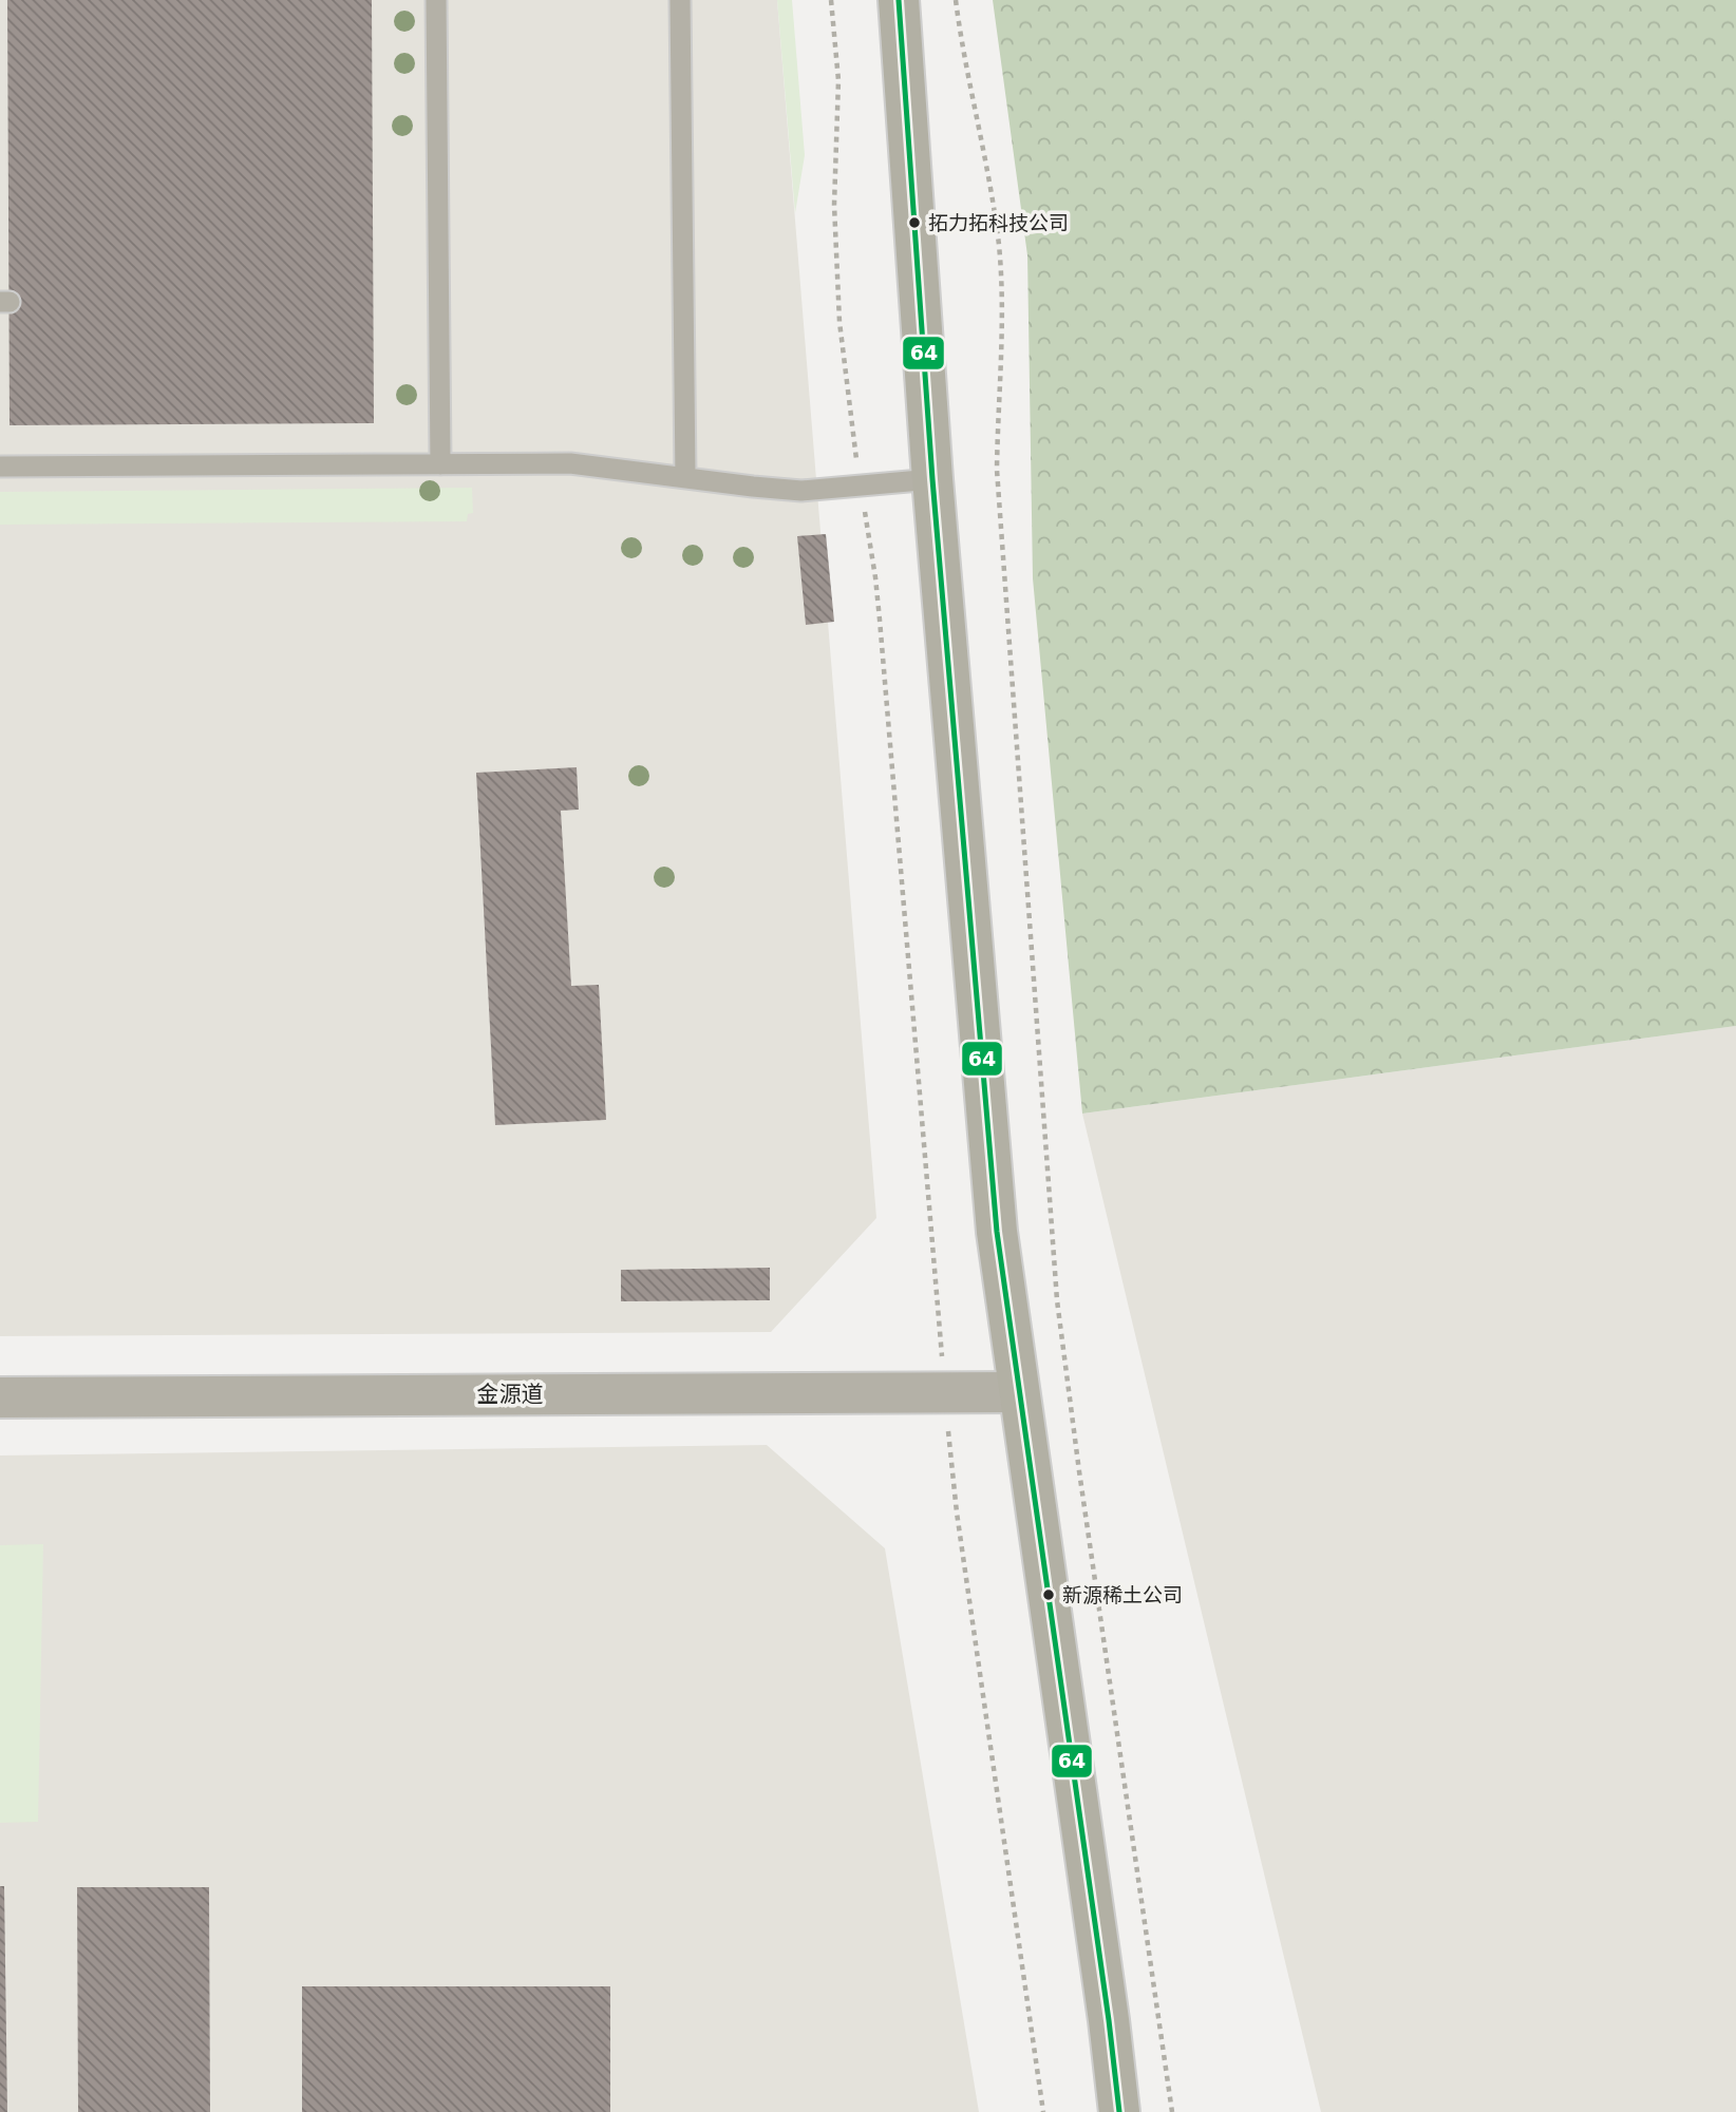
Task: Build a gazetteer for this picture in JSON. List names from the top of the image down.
{
  "streets": {
    "street": ["金源道"]
  },
  "places": ["拓力拓科技公司", "新源稀土公司"],
  "lines": ["transit line 64"]
}
